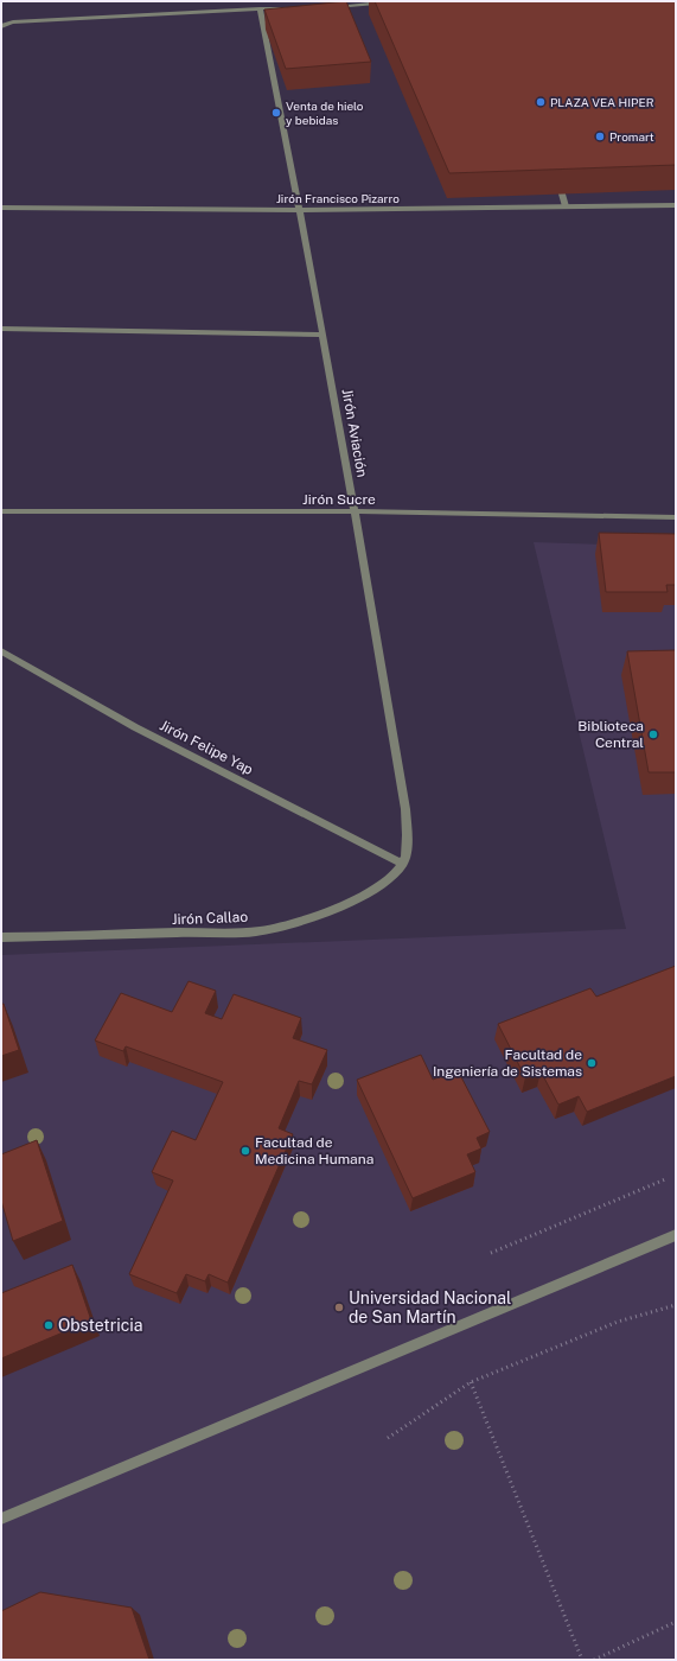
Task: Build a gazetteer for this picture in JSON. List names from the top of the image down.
{
  "streets": {
    "street": [
      "Jirón Francisco Pizarro",
      "Jirón Aviación",
      "Jirón Sucre",
      "Jirón Felipe Yap",
      "Jirón Callao"
    ]
  },
  "crossings": [
    ["Jirón Francisco Pizarro", "Jirón Aviación"],
    ["Jirón Aviación", "Jirón Sucre"],
    ["Jirón Aviación", "Jirón Felipe Yap"],
    ["Jirón Aviación", "Jirón Callao"],
    ["Jirón Felipe Yap", "Jirón Callao"]
  ],
  "places": [
    "PLAZA VEA HIPER",
    "Venta de hielo y bebidas",
    "Promart",
    "Biblioteca Central",
    "Facultad de Ingeniería de Sistemas",
    "Facultad de Medicina Humana",
    "Universidad Nacional de San Martín",
    "Obstetricia"
  ]
}
